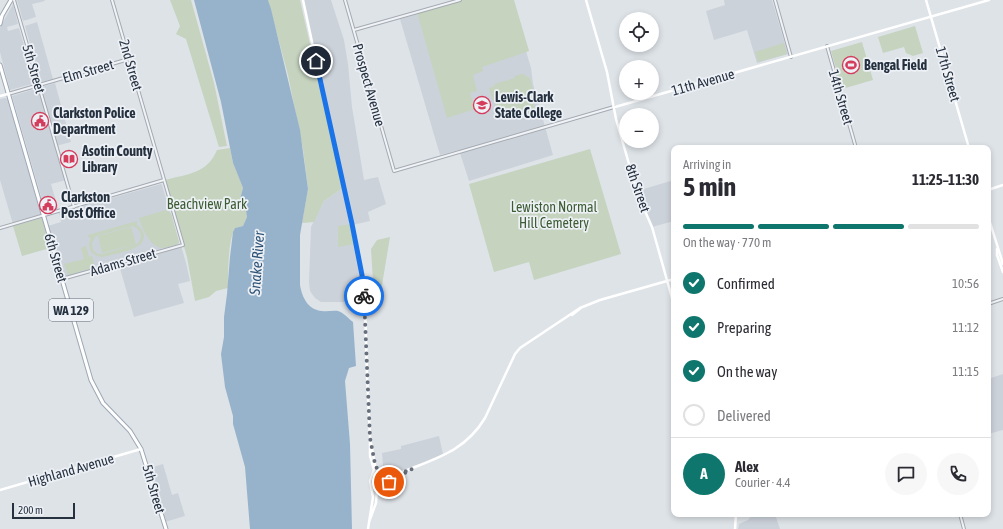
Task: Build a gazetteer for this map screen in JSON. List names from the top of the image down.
{
  "streets": {
    "main road": [
      "5th Street",
      "Elm Street",
      "17th Street",
      "11th Avenue",
      "8th Street",
      "6th Street",
      "WA 129",
      "Highland Avenue"
    ],
    "street": [
      "2nd Street",
      "Prospect Avenue",
      "14th Street",
      "Adams Street"
    ]
  },
  "crossings": [
    ["2nd Street", "Elm Street"],
    ["2nd Street", "Adams Street"],
    ["5th Street", "Elm Street"],
    ["5th Street", "6th Street"],
    ["5th Street", "Highland Avenue"],
    ["Elm Street", "6th Street"],
    ["17th Street", "11th Avenue"],
    ["11th Avenue", "Prospect Avenue"],
    ["11th Avenue", "14th Street"],
    ["11th Avenue", "8th Street"],
    ["6th Street", "Adams Street"],
    ["6th Street", "Highland Avenue"]
  ],
  "water": ["Snake River"],
  "parks": ["Beachview Park", "Lewiston Normal Hill Cemetery"],
  "places": {
    "sports": ["Bengal Field"],
    "school or university": ["Lewis-Clark State College"],
    "public building": ["Clarkston Police Department", "Clarkston Post Office"],
    "library": ["Asotin County Library"]
  },
  "scale_bar": "200 m",
  "page": {
    "map_buttons": ["+", "−"],
    "heading": ["5 min", "Arriving in", "11:25–11:30"],
    "panel": ["Alex", "Courier · 4.4"],
    "bar": "On the way · 770 m",
    "list": [
      ["Confirmed", "10:56"],
      ["Preparing", "11:12"],
      ["On the way", "11:15"],
      "Delivered"
    ],
    "round": "A",
    "scale": "200 m"
  }
}
